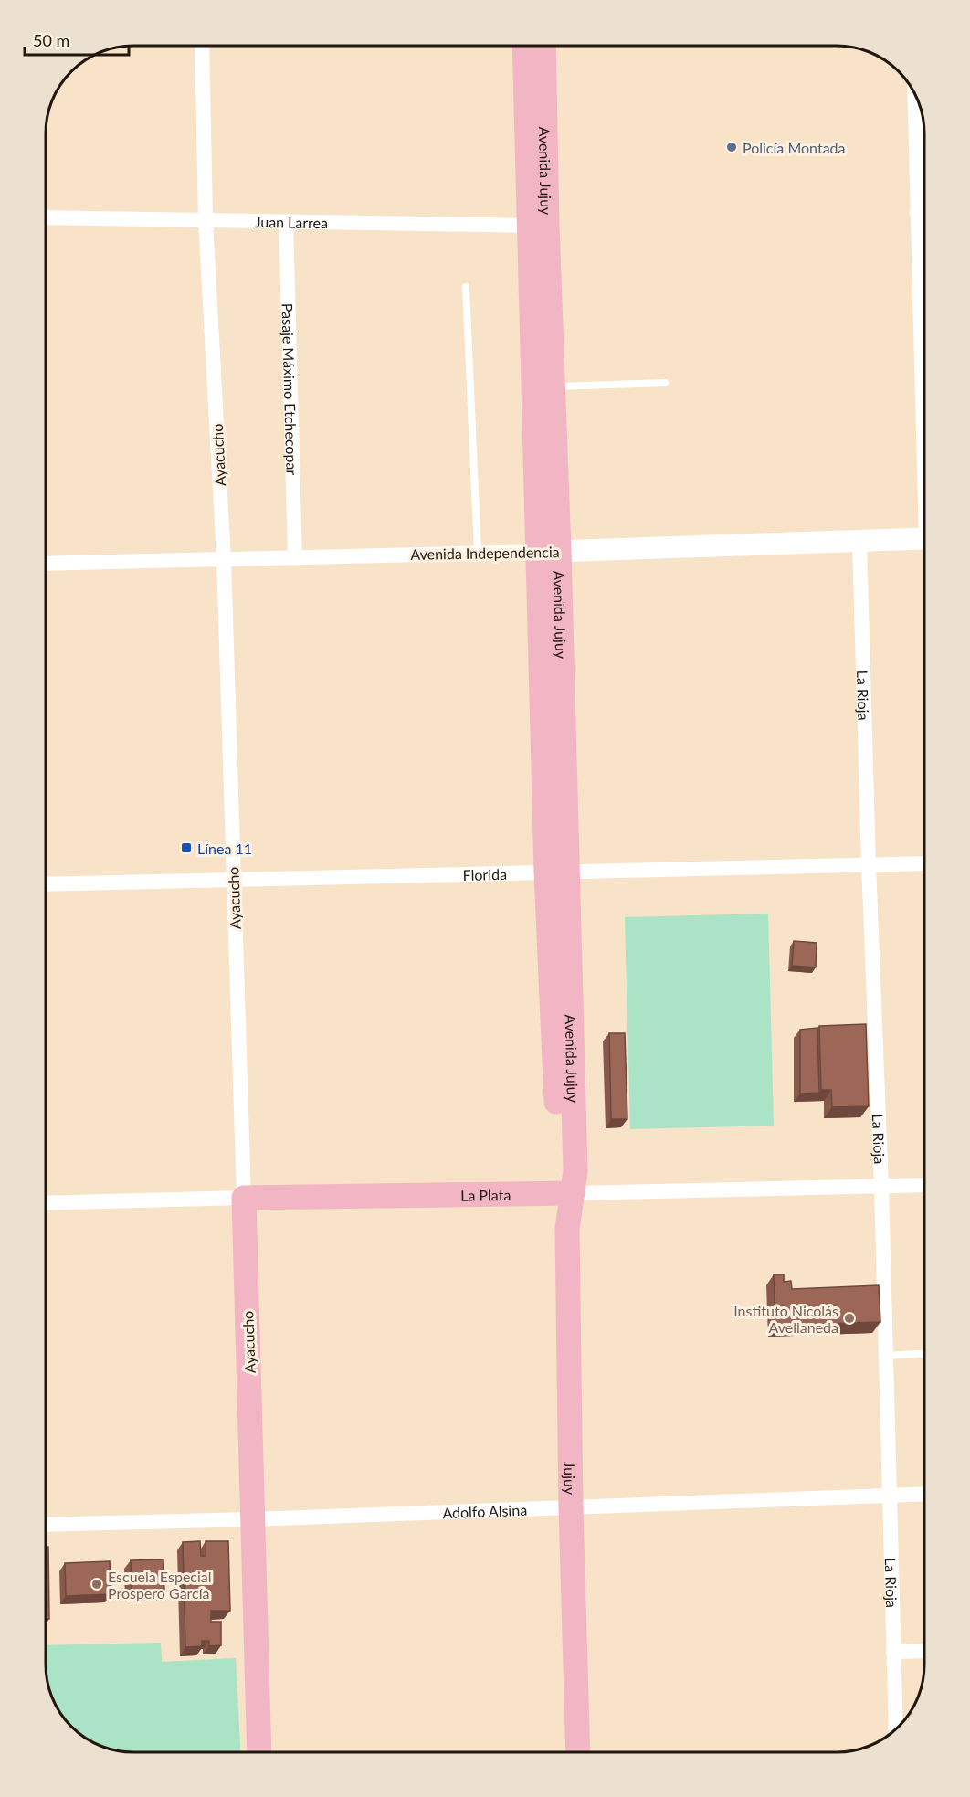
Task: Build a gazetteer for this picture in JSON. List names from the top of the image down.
{
  "streets": {
    "main road": [
      "Avenida Jujuy",
      "Ayacucho",
      "Avenida Independencia",
      "La Plata",
      "Jujuy"
    ],
    "street": [
      "Juan Larrea",
      "Pasaje Máximo Etchecopar",
      "La Rioja",
      "Florida",
      "Adolfo Alsina"
    ]
  },
  "crossings": [
    ["Avenida Jujuy", "Juan Larrea"],
    ["Avenida Jujuy", "Avenida Independencia"],
    ["Avenida Jujuy", "Florida"],
    ["Avenida Jujuy", "La Plata"],
    ["Avenida Jujuy", "Jujuy"],
    ["Juan Larrea", "Pasaje Máximo Etchecopar"],
    ["Juan Larrea", "Ayacucho"],
    ["Pasaje Máximo Etchecopar", "Avenida Independencia"],
    ["Ayacucho", "Avenida Independencia"],
    ["Ayacucho", "Florida"],
    ["Ayacucho", "La Plata"],
    ["Ayacucho", "Adolfo Alsina"],
    ["Avenida Independencia", "La Rioja"],
    ["La Rioja", "Florida"],
    ["La Rioja", "La Plata"],
    ["La Rioja", "Adolfo Alsina"],
    ["La Plata", "Jujuy"],
    ["Jujuy", "Adolfo Alsina"]
  ],
  "places": {
    "other": ["Policía Montada", "Instituto Nicolás Avellaneda", "Escuela Especial Prospero García"],
    "transit": ["Línea 11"]
  },
  "scale_bar": "50 m"
}
